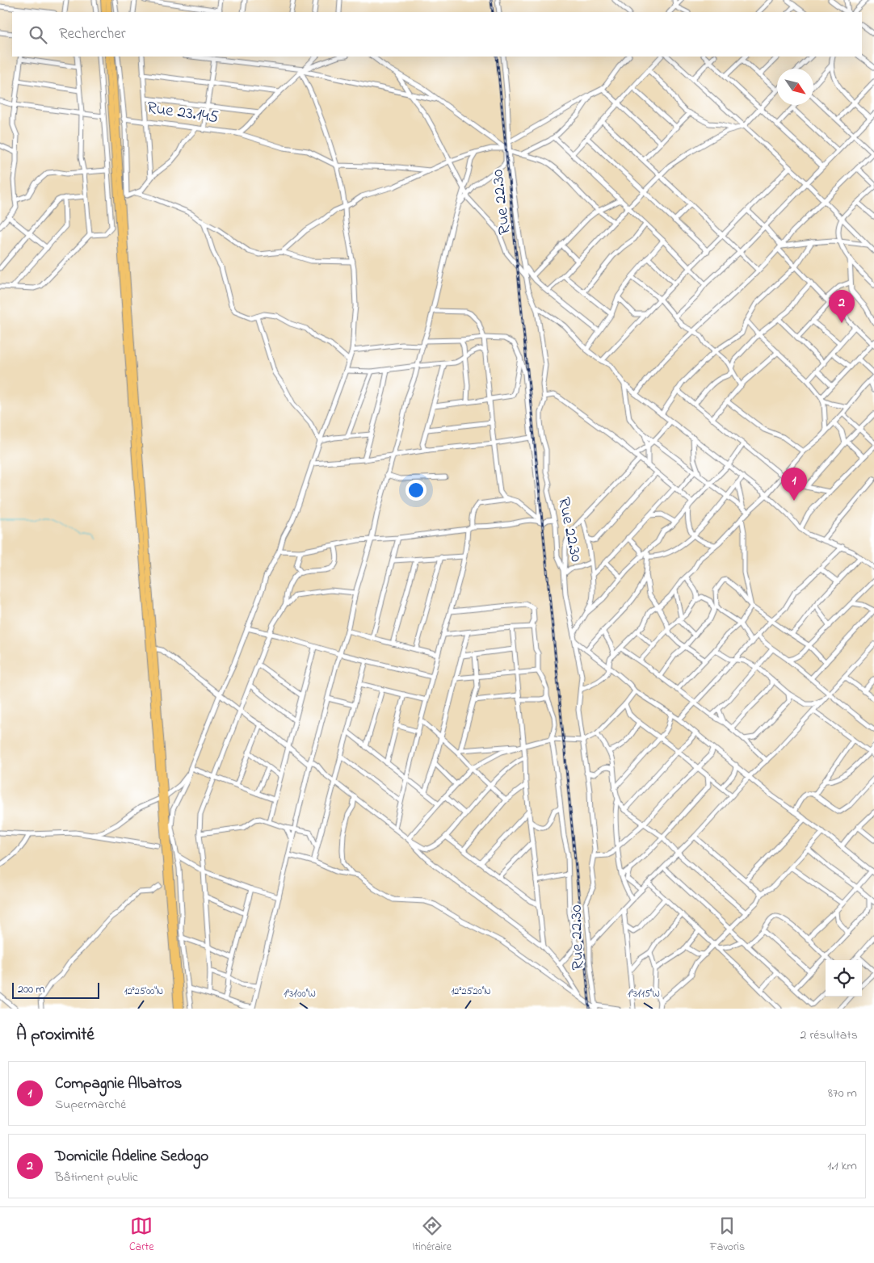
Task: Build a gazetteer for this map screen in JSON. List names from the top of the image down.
{
  "streets": {
    "street": ["Rue 23.145", "Rue 22.30"]
  },
  "scale_bar": "200 m",
  "north": "bottom right",
  "page": {
    "search": "Rechercher",
    "pins": ["2", "1"],
    "scale": "200 m",
    "heading": ["À proximité", "2 résultats"],
    "list": [
      {
        "mark": "1",
        "name": "Compagnie Albatros",
        "note": "Supermarché",
        "value": "870 m"
      },
      {
        "mark": "2",
        "name": "Domicile Adeline Sedogo",
        "note": "Bâtiment public",
        "value": "1.1 km"
      }
    ],
    "nav": ["Carte", "Itinéraire", "Favoris"]
  },
  "coordinates": [
    "12°25'00\"N",
    "12°25'20\"N",
    "1°31'00\"W",
    "1°31'15\"W"
  ]
}
